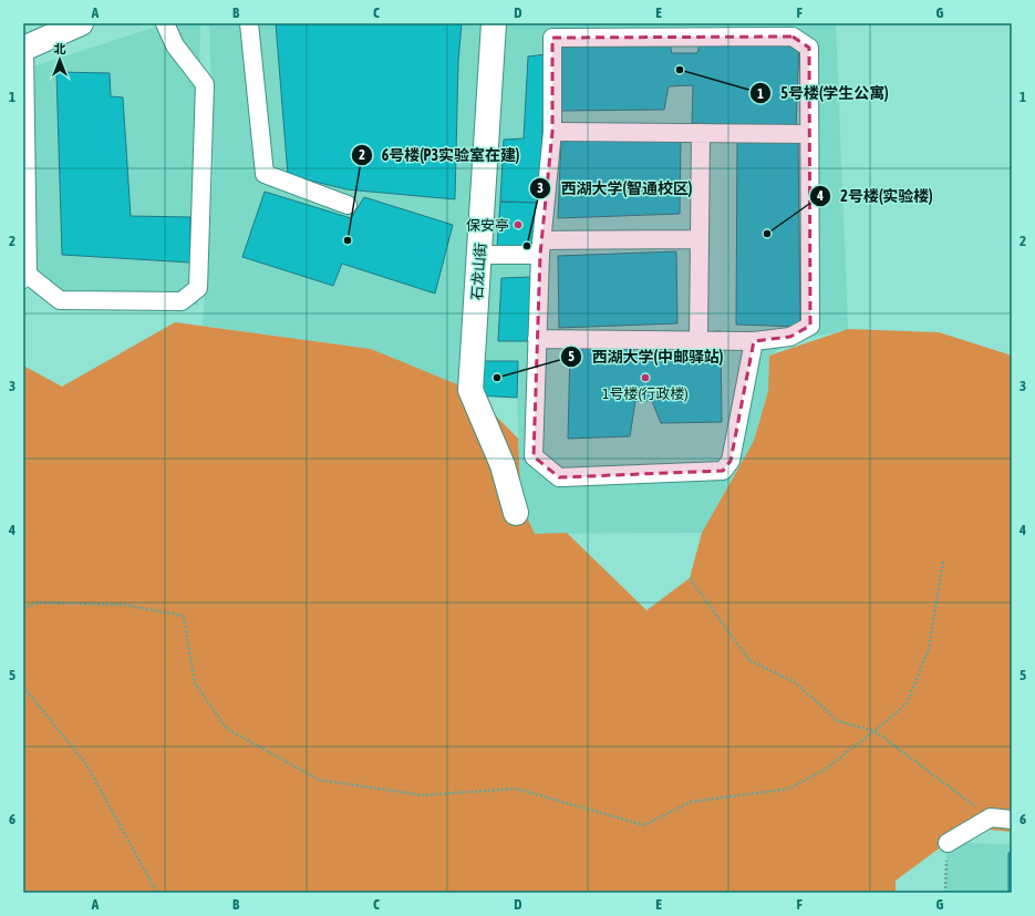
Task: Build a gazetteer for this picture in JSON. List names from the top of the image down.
{
  "streets": {
    "street": ["石龙山街"]
  },
  "places": [
    "5号楼(学生公寓)",
    "保安亭",
    "2号楼(实验楼)",
    "6号楼(P3实验室在建)",
    "西湖大学(智通校区)",
    "西湖大学(中邮驿站)",
    "1号楼(行政楼)"
  ],
  "north": "top",
  "grid": {
    "columns": [
      "A",
      "B",
      "C",
      "D",
      "E",
      "F",
      "G"
    ],
    "rows": [
      "1",
      "2",
      "3",
      "4",
      "5",
      "6"
    ]
  }
}
